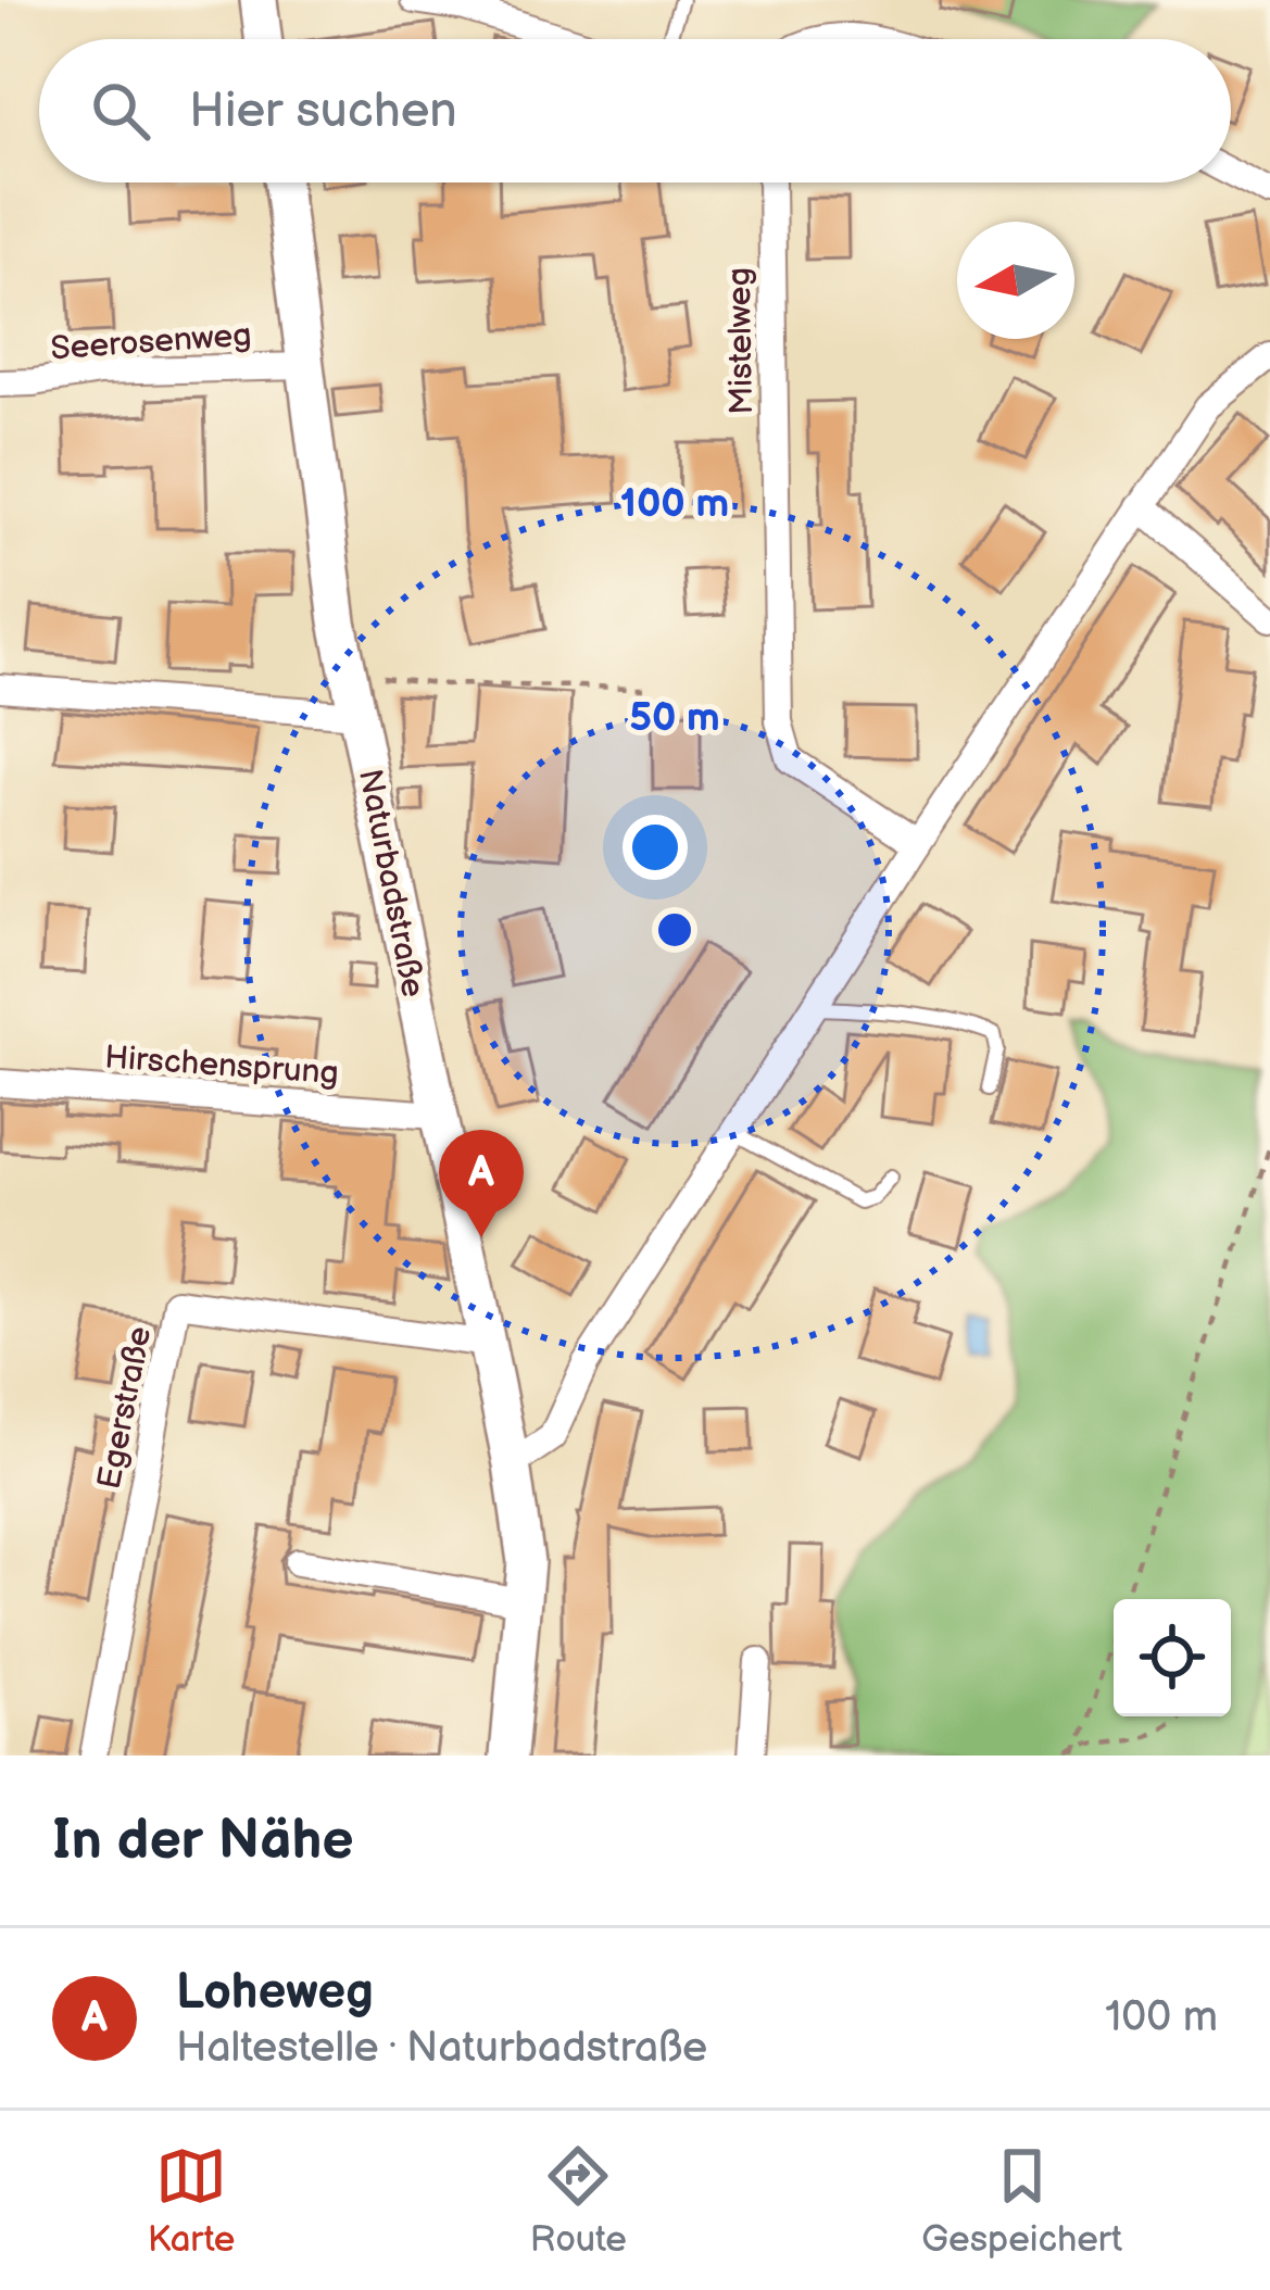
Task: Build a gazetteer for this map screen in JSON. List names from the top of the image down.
{
  "streets": {
    "street": [
      "Mistelweg",
      "Seerosenweg",
      "Naturbadstraße",
      "Hirschensprung",
      "Egerstraße"
    ]
  },
  "crossings": [
    ["Seerosenweg", "Naturbadstraße"],
    ["Naturbadstraße", "Hirschensprung"],
    ["Naturbadstraße", "Egerstraße"]
  ],
  "north": "left",
  "page": {
    "search": "Hier suchen",
    "pins": "A",
    "heading": "In der Nähe",
    "list": [
      {
        "mark": "A",
        "name": "Loheweg",
        "note": "Haltestelle · Naturbadstraße",
        "value": "100 m"
      }
    ],
    "nav": ["Karte", "Route", "Gespeichert"]
  },
  "rings": ["100 m", "50 m"]
}
